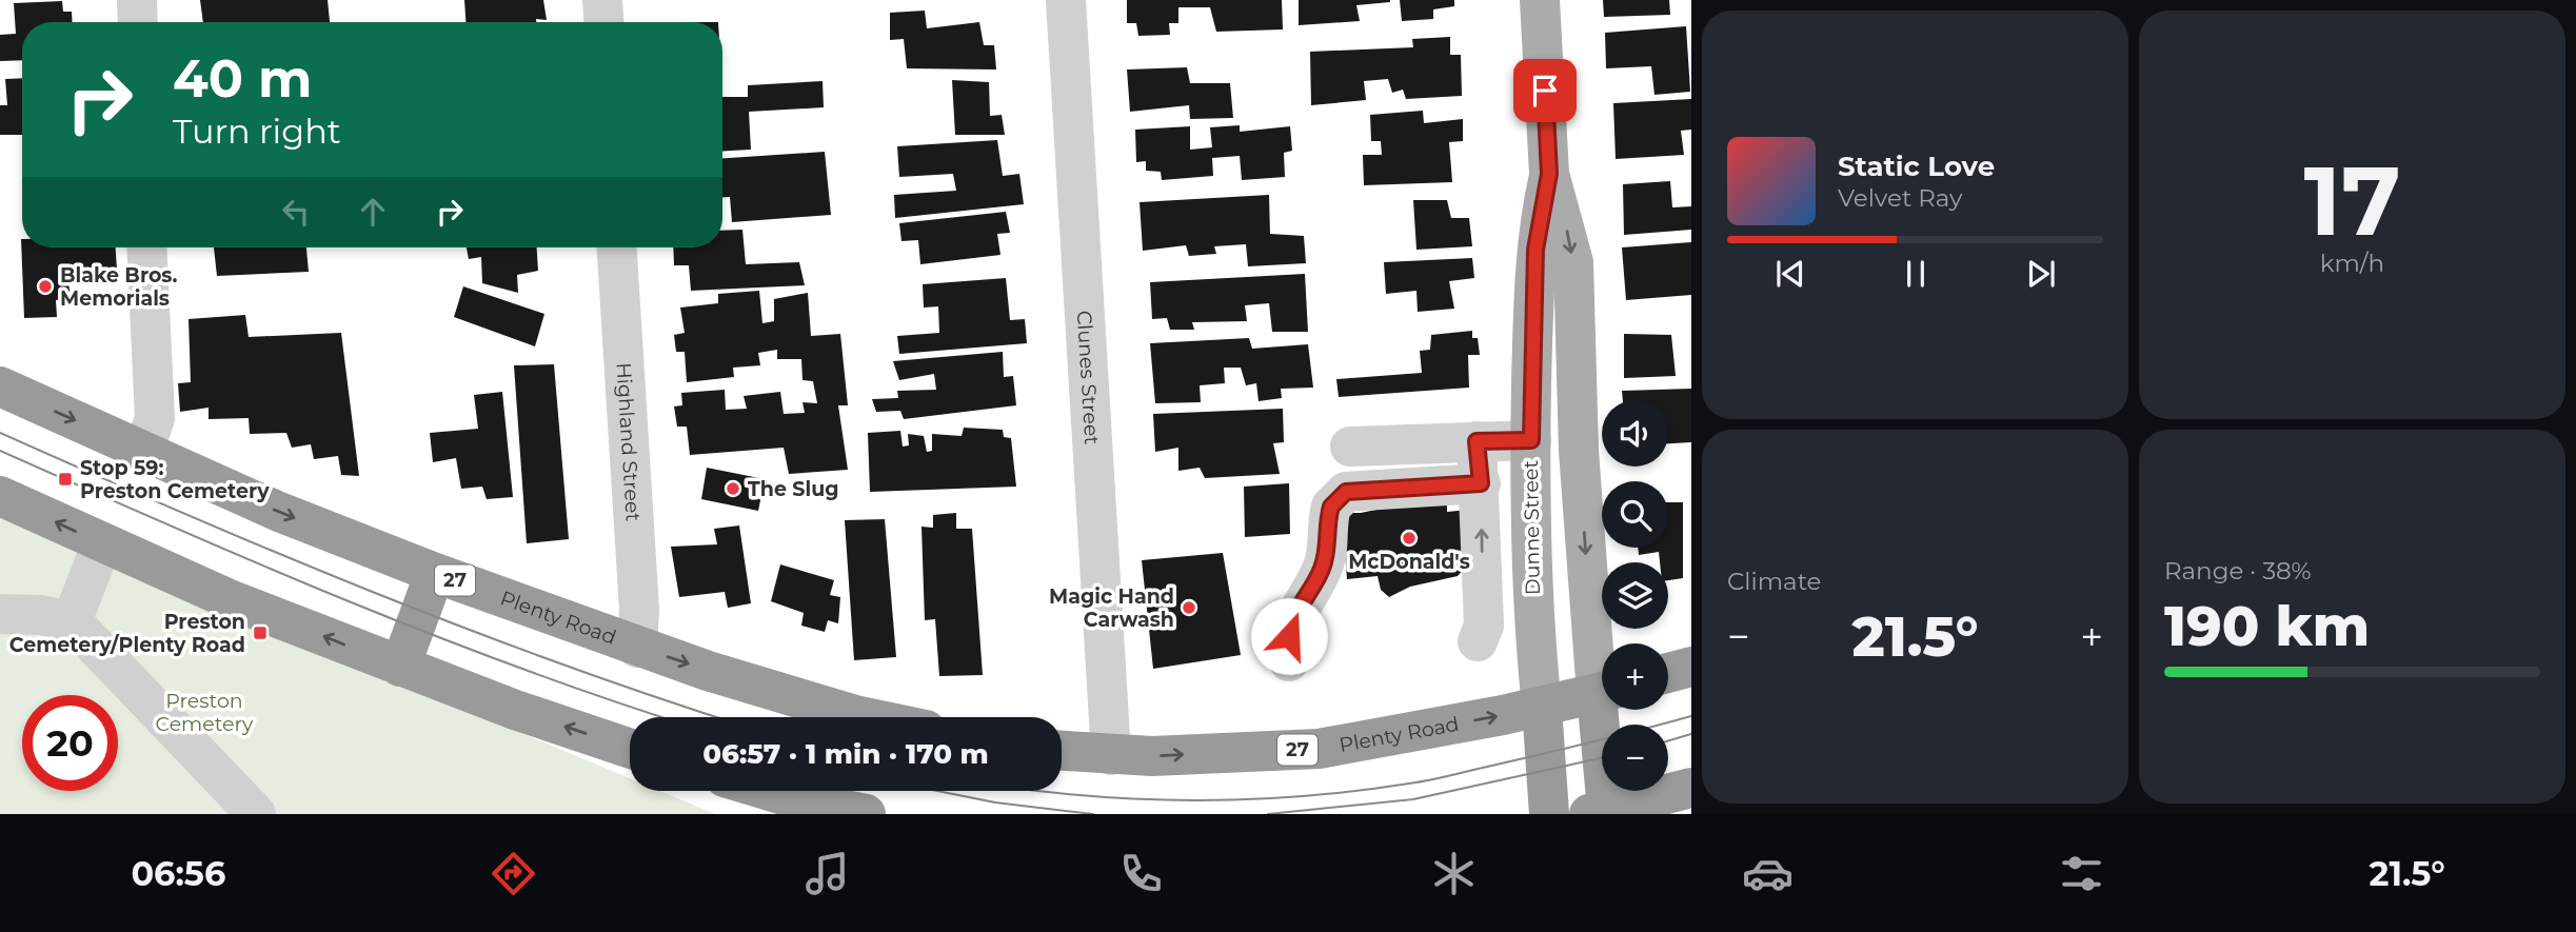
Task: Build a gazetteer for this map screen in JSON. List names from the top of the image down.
{
  "streets": {
    "highway": ["27", "Plenty Road"],
    "main road": ["Dunne Street"],
    "street": ["Clunes Street", "Highland Street"]
  },
  "crossings": [
    ["Clunes Street", "Plenty Road"],
    ["Highland Street", "Plenty Road"],
    ["Dunne Street", "Plenty Road"]
  ],
  "parks": ["Preston Cemetery"],
  "places": {
    "other": [
      "Blake Bros. Memorials",
      "The Slug",
      "McDonald's",
      "Magic Hand Carwash"
    ],
    "transit": ["Stop 59: Preston Cemetery", "Preston Cemetery/Plenty Road"]
  },
  "page": {
    "tile": [
      ["17", "km/h"],
      "Climate",
      ["Range · 38%", "190 km"]
    ],
    "turn": ["40 m", "Turn right"],
    "song": ["Static Love", "Velvet Ray"],
    "map_buttons": ["+", "−"],
    "heat": ["−", "21.5°", "+"],
    "limit": "20",
    "trip": "06:57 · 1 min · 170 m",
    "tabs": ["06:56", "21.5°"]
  }
}
